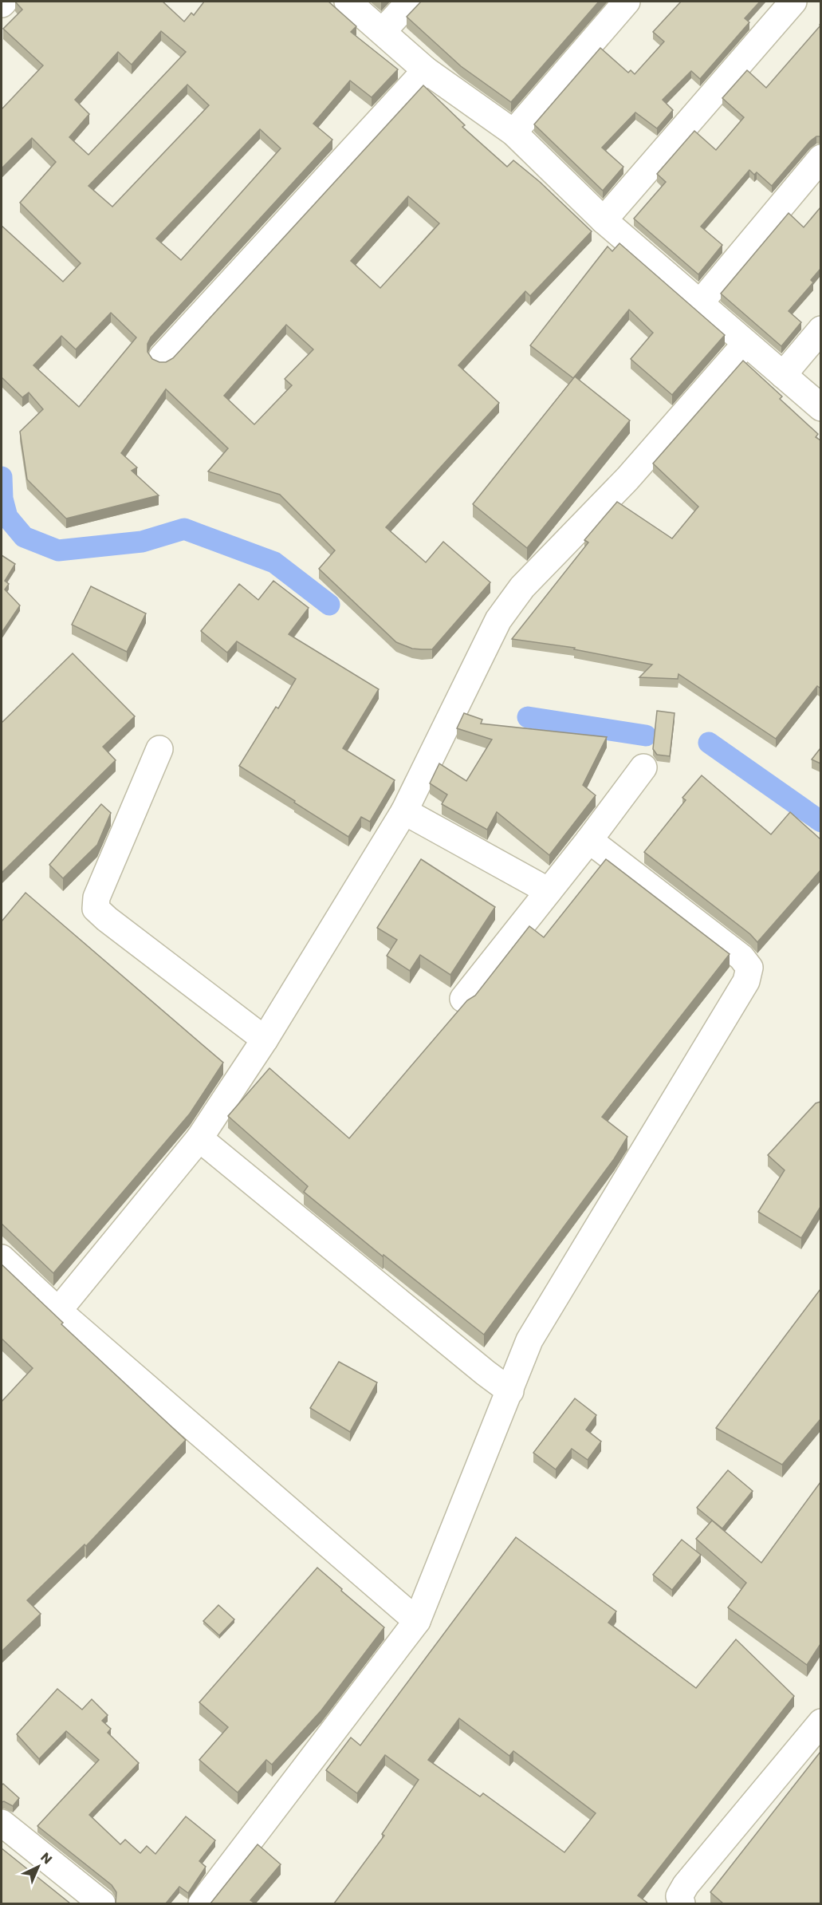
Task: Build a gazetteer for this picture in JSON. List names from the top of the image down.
{
  "north": "top right"
}
